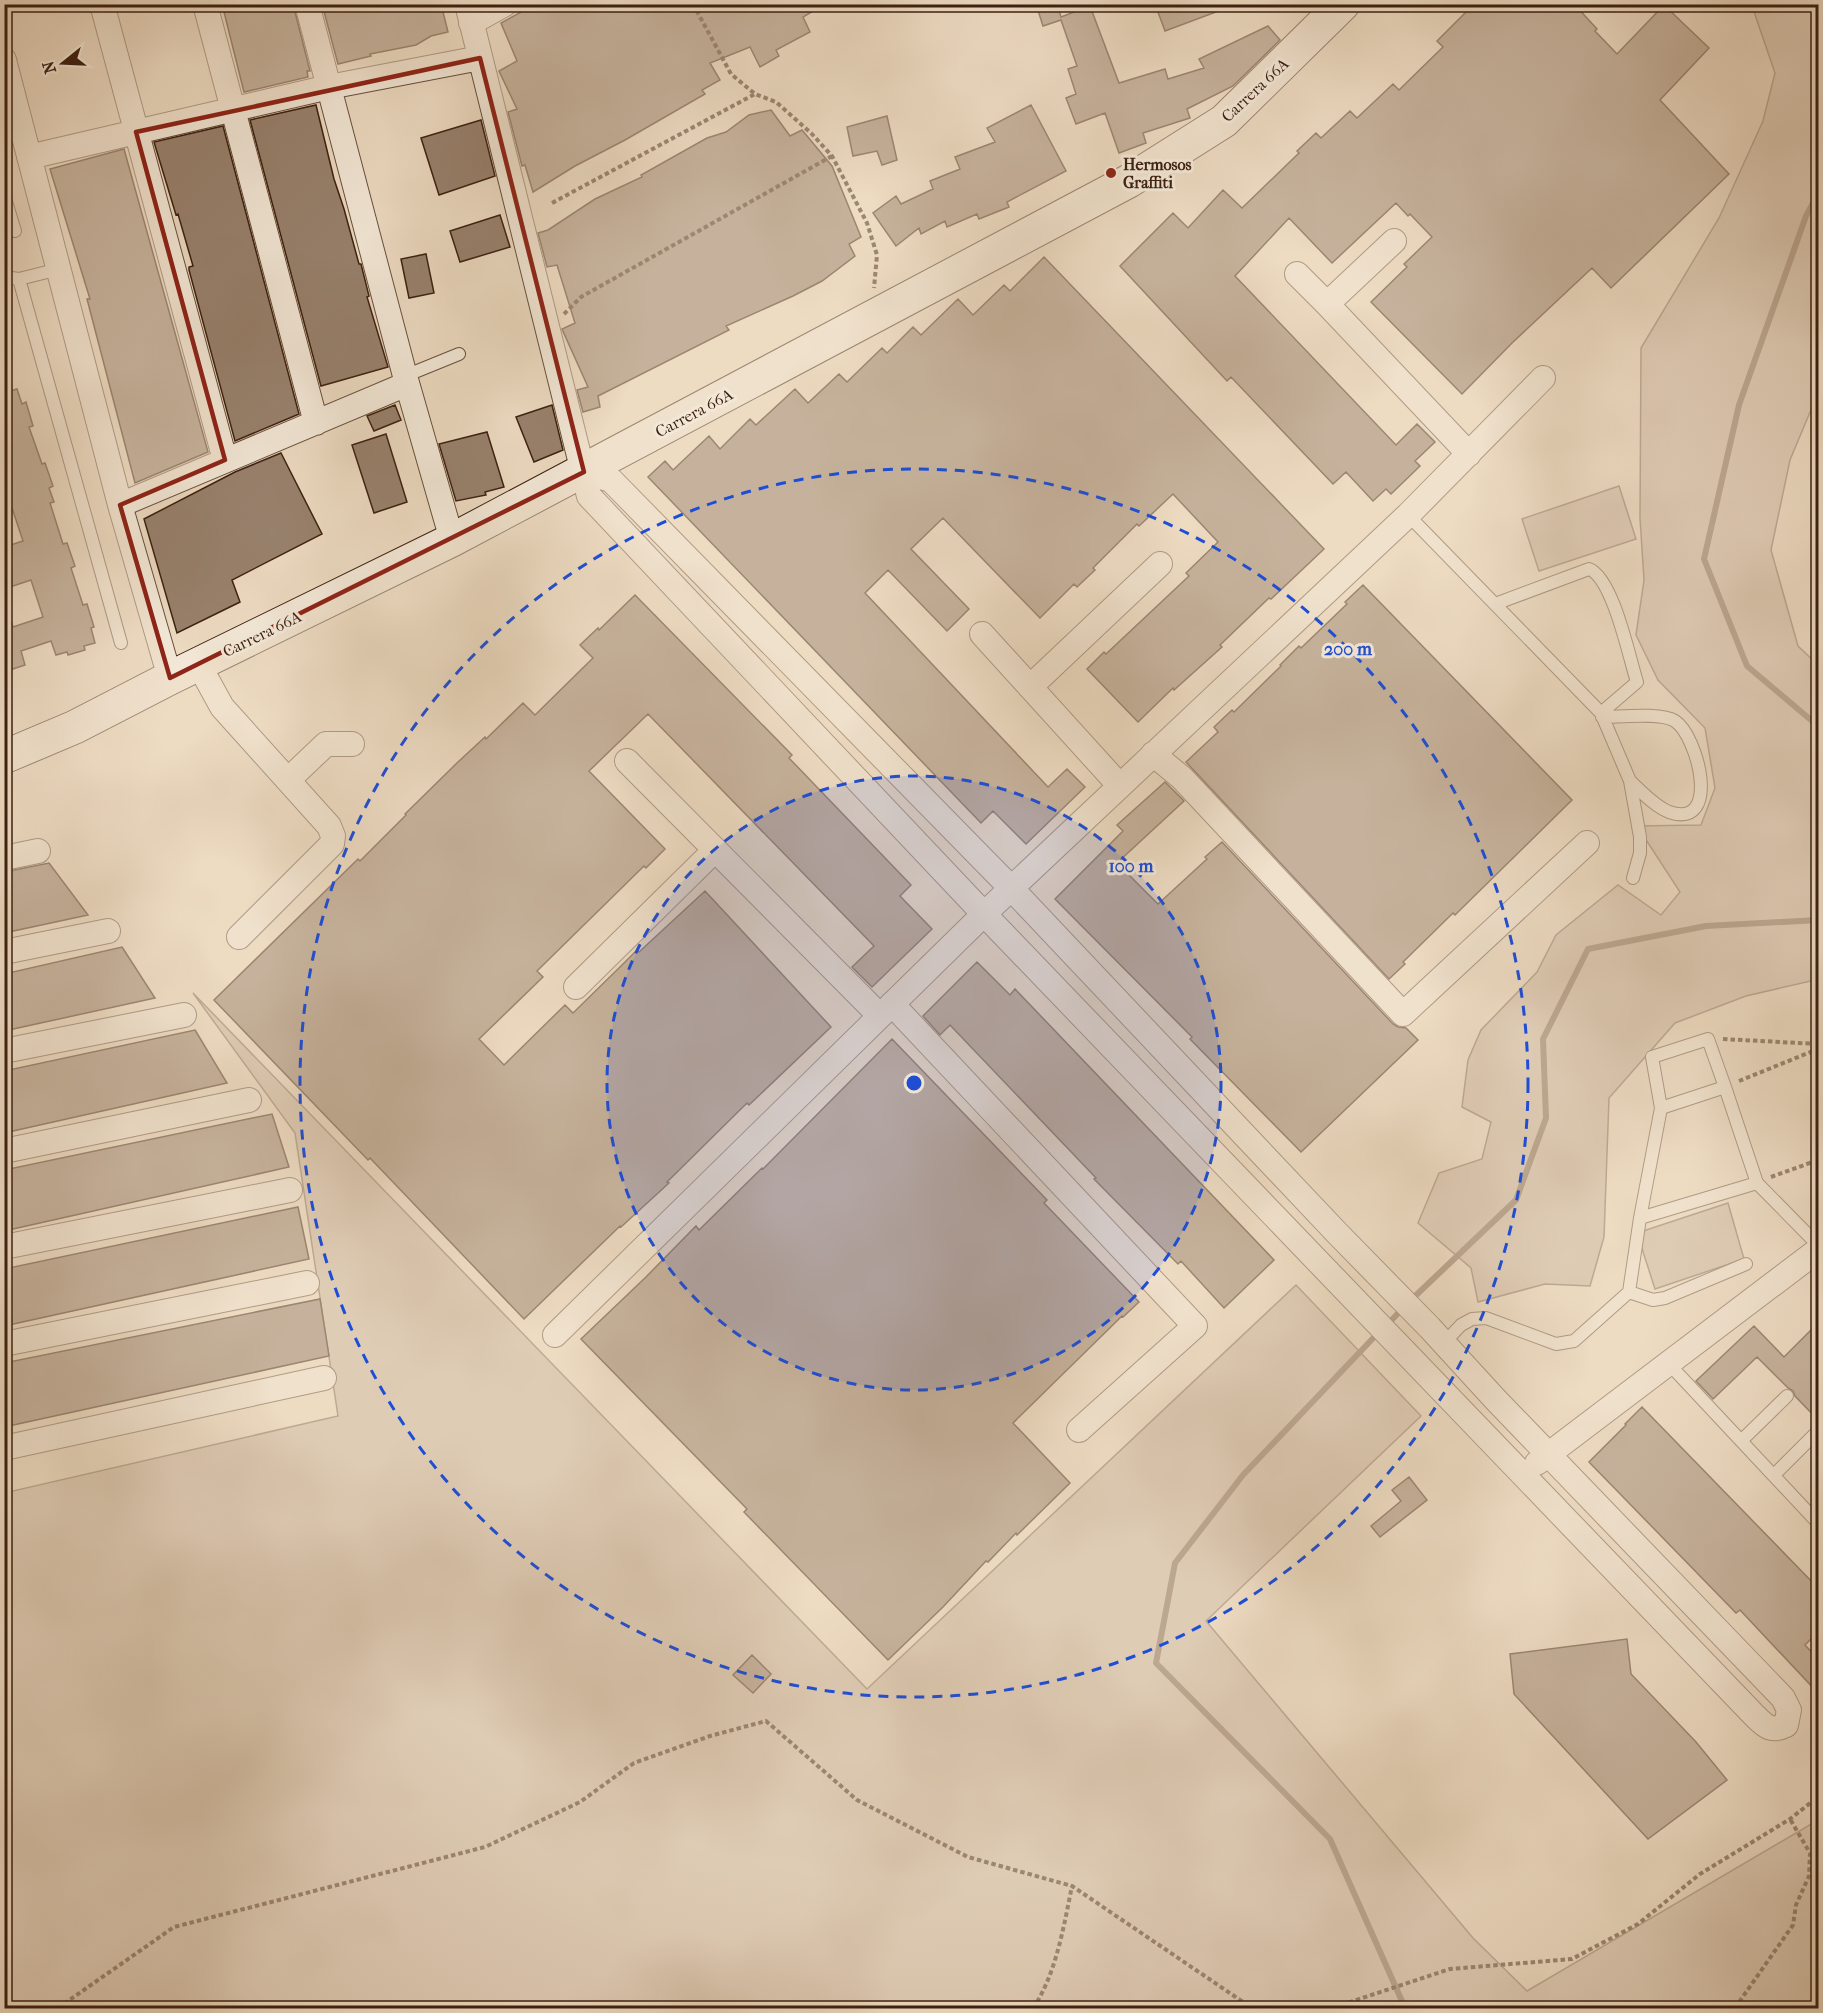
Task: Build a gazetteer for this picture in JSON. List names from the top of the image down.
{
  "streets": {
    "street": ["Carrera 66A"]
  },
  "places": ["Hermosos Graffiti"],
  "north": "left",
  "rings": ["200 m", "100 m"]
}
